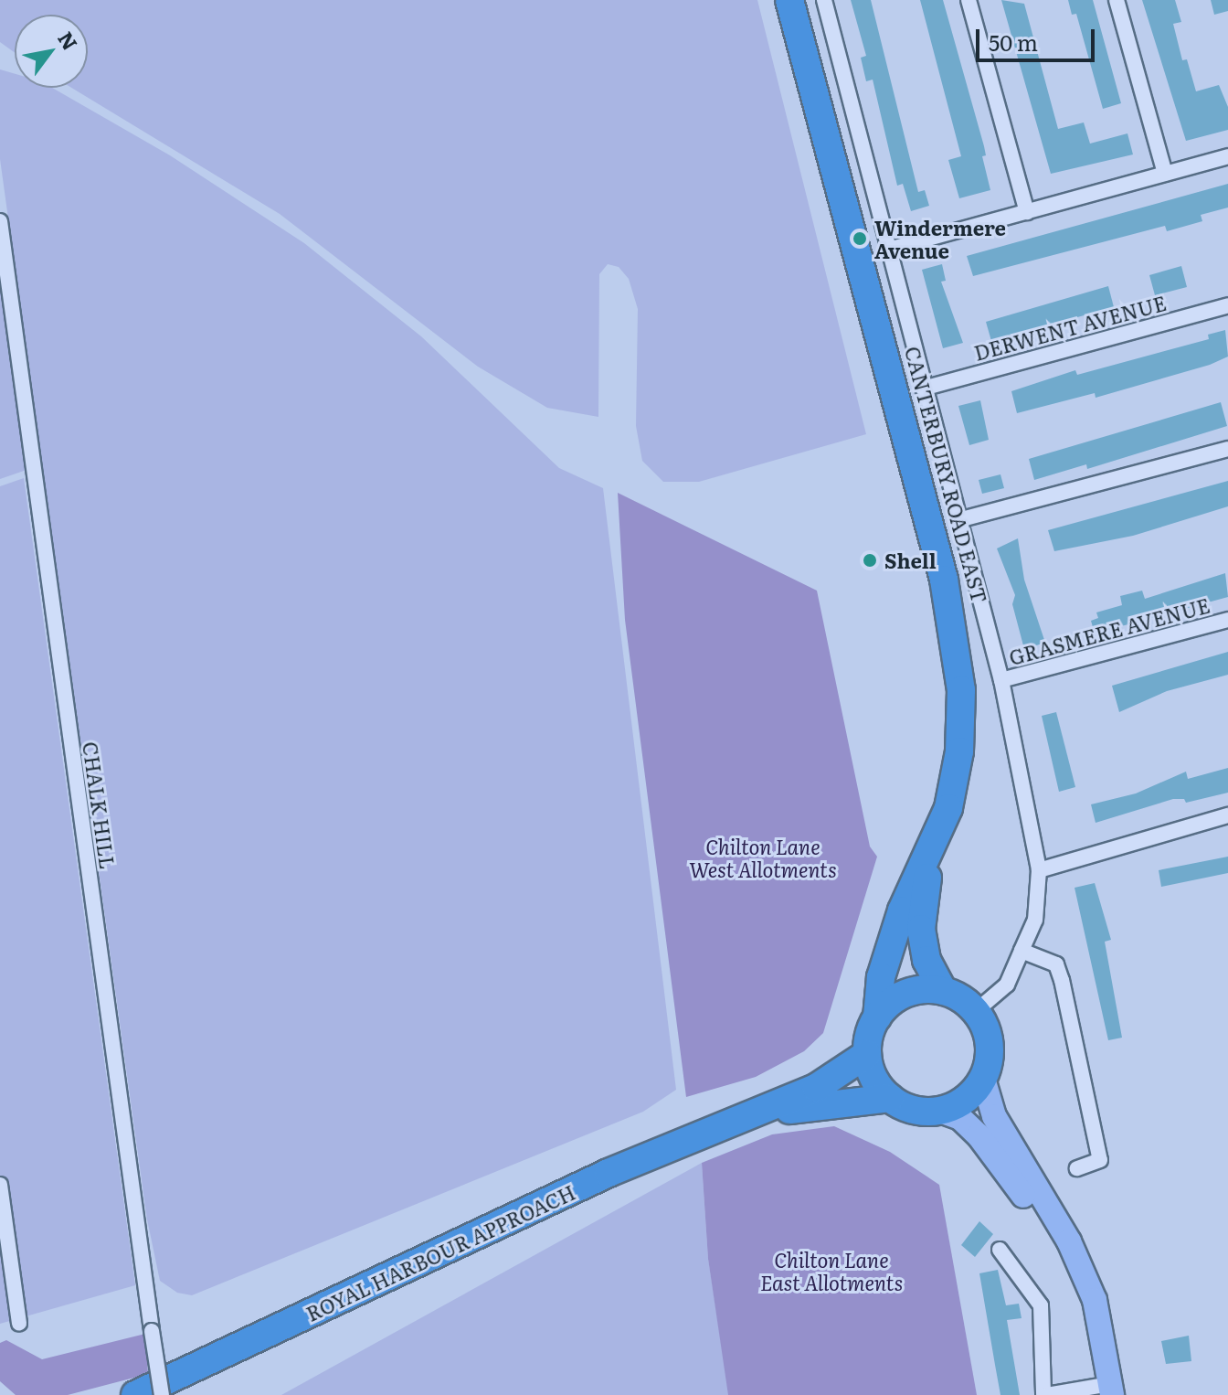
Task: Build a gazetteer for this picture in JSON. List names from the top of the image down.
{
  "streets": {
    "highway": ["CANTERBURY ROAD EAST", "ROYAL HARBOUR APPROACH"],
    "street": ["DERWENT AVENUE", "GRASMERE AVENUE", "CHALK HILL"]
  },
  "crossings": [
    ["DERWENT AVENUE", "CANTERBURY ROAD EAST"],
    ["CANTERBURY ROAD EAST", "GRASMERE AVENUE"],
    ["CANTERBURY ROAD EAST", "ROYAL HARBOUR APPROACH"]
  ],
  "parks": ["Chilton Lane West Allotments", "Chilton Lane East Allotments"],
  "places": ["Windermere Avenue", "Shell"],
  "scale_bar": "50 m",
  "north": "top right"
}
